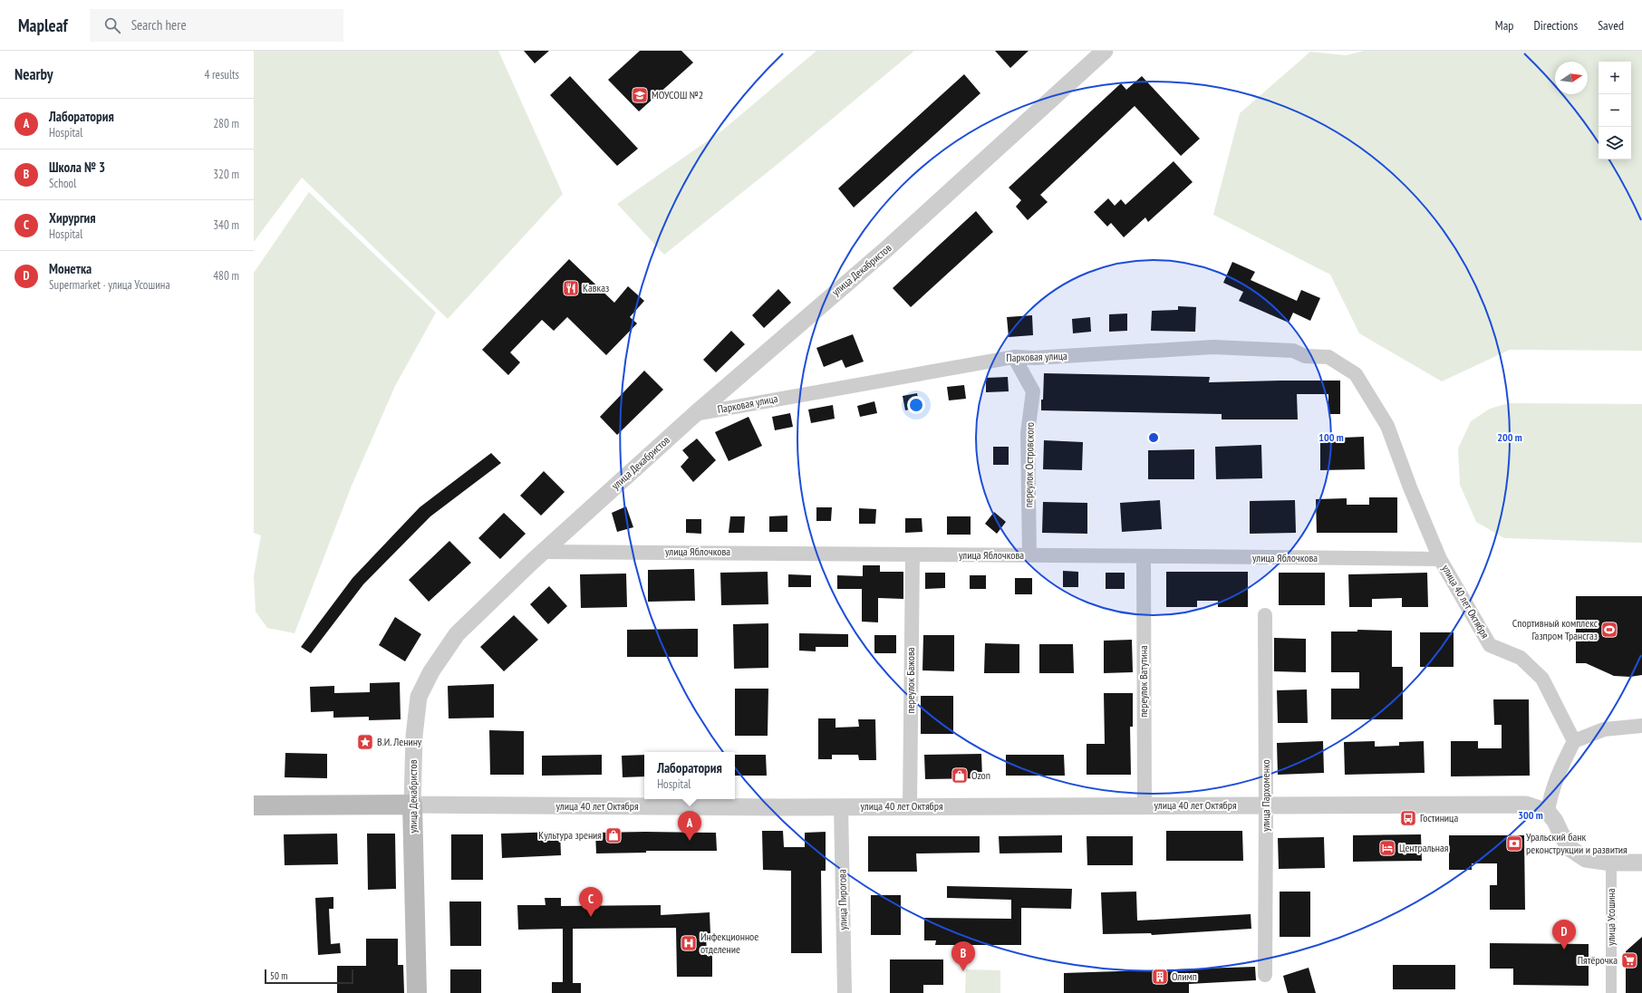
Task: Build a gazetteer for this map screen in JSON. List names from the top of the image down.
{
  "streets": {
    "main road": ["улица Декабристов", "улица 40 лет Октября"],
    "street": [
      "Парковая улица",
      "переулок Островского",
      "улица Яблочкова",
      "переулок Бажова",
      "переулок Ватутина",
      "улица Пархоменко",
      "улица Пирогова",
      "улица Усошина"
    ]
  },
  "crossings": [
    ["улица Декабристов", "Парковая улица"],
    ["улица Декабристов", "улица Яблочкова"],
    ["улица Декабристов", "улица 40 лет Октября"],
    ["Парковая улица", "переулок Островского"],
    ["Парковая улица", "улица 40 лет Октября"],
    ["переулок Островского", "улица Яблочкова"],
    ["улица Яблочкова", "улица 40 лет Октября"],
    ["улица Яблочкова", "переулок Бажова"],
    ["улица Яблочкова", "переулок Ватутина"],
    ["улица 40 лет Октября", "переулок Бажова"],
    ["улица 40 лет Октября", "переулок Ватутина"],
    ["улица 40 лет Октября", "улица Пархоменко"],
    ["улица 40 лет Октября", "улица Пирогова"]
  ],
  "places": {
    "school or university": ["МОУСОШ №2"],
    "restaurant": ["Кавказ"],
    "sports": ["Спортивный комплекс Газпром Трансгаз"],
    "place": ["В.И. Ленину"],
    "shop": ["Ozon", "Культура зрения"],
    "bus stop": ["Гостиница"],
    "bank": ["Уральский банк реконструкции и развития"],
    "hotel": ["Центральная"],
    "hospital": ["Инфекционное отделение"],
    "supermarket": ["Пятёрочка"],
    "building": ["Олимп"]
  },
  "scale_bar": "50 m",
  "north": "right",
  "page": {
    "header": "Mapleaf",
    "search": "Search here",
    "nav": ["Map", "Directions", "Saved"],
    "heading": ["Nearby", "4 results"],
    "map_buttons": ["+", "−"],
    "list": [
      {
        "mark": "A",
        "name": "Лаборатория",
        "note": "Hospital",
        "value": "280 m"
      },
      {
        "mark": "B",
        "name": "Школа № 3",
        "note": "School",
        "value": "320 m"
      },
      {
        "mark": "C",
        "name": "Хирургия",
        "note": "Hospital",
        "value": "340 m"
      },
      {
        "mark": "D",
        "name": "Монетка",
        "note": "Supermarket · улица Усошина",
        "value": "480 m"
      }
    ],
    "popup": ["Лаборатория", "Hospital"],
    "pins": [
      "A",
      "C",
      "D",
      "B"
    ],
    "scale": "50 m"
  },
  "rings": ["100 m", "200 m", "300 m"]
}
